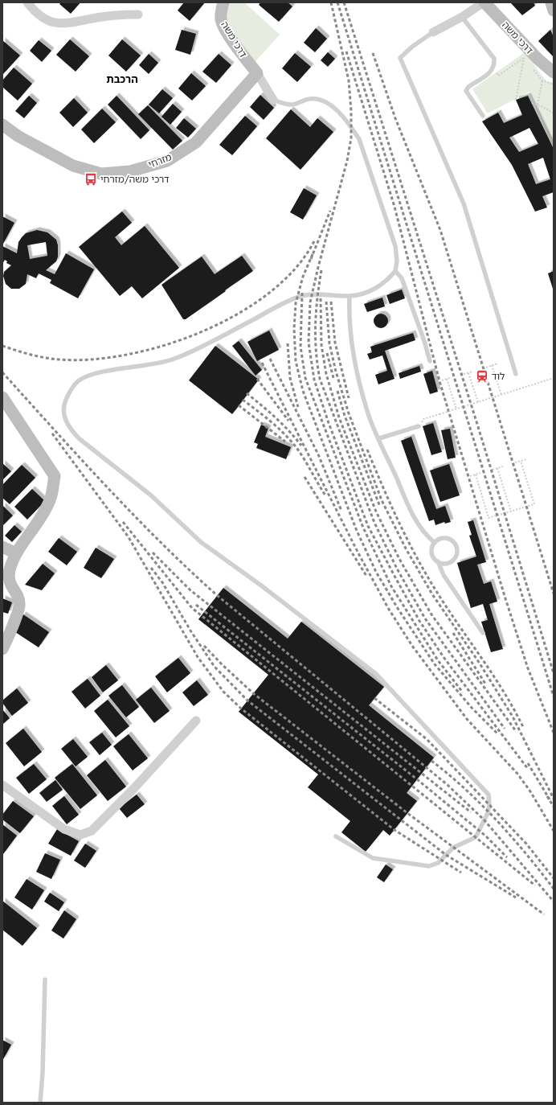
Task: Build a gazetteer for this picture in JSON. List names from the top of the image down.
{
  "streets": {
    "street": ["דרכי משה", "מזרחי"]
  },
  "crossings": [
    ["דרכי משה", "מזרחי"]
  ],
  "districts": ["הרכבת"],
  "places": {
    "bus stop": ["דרכי משה/מזרחי"],
    "station": ["לוד"]
  }
}
